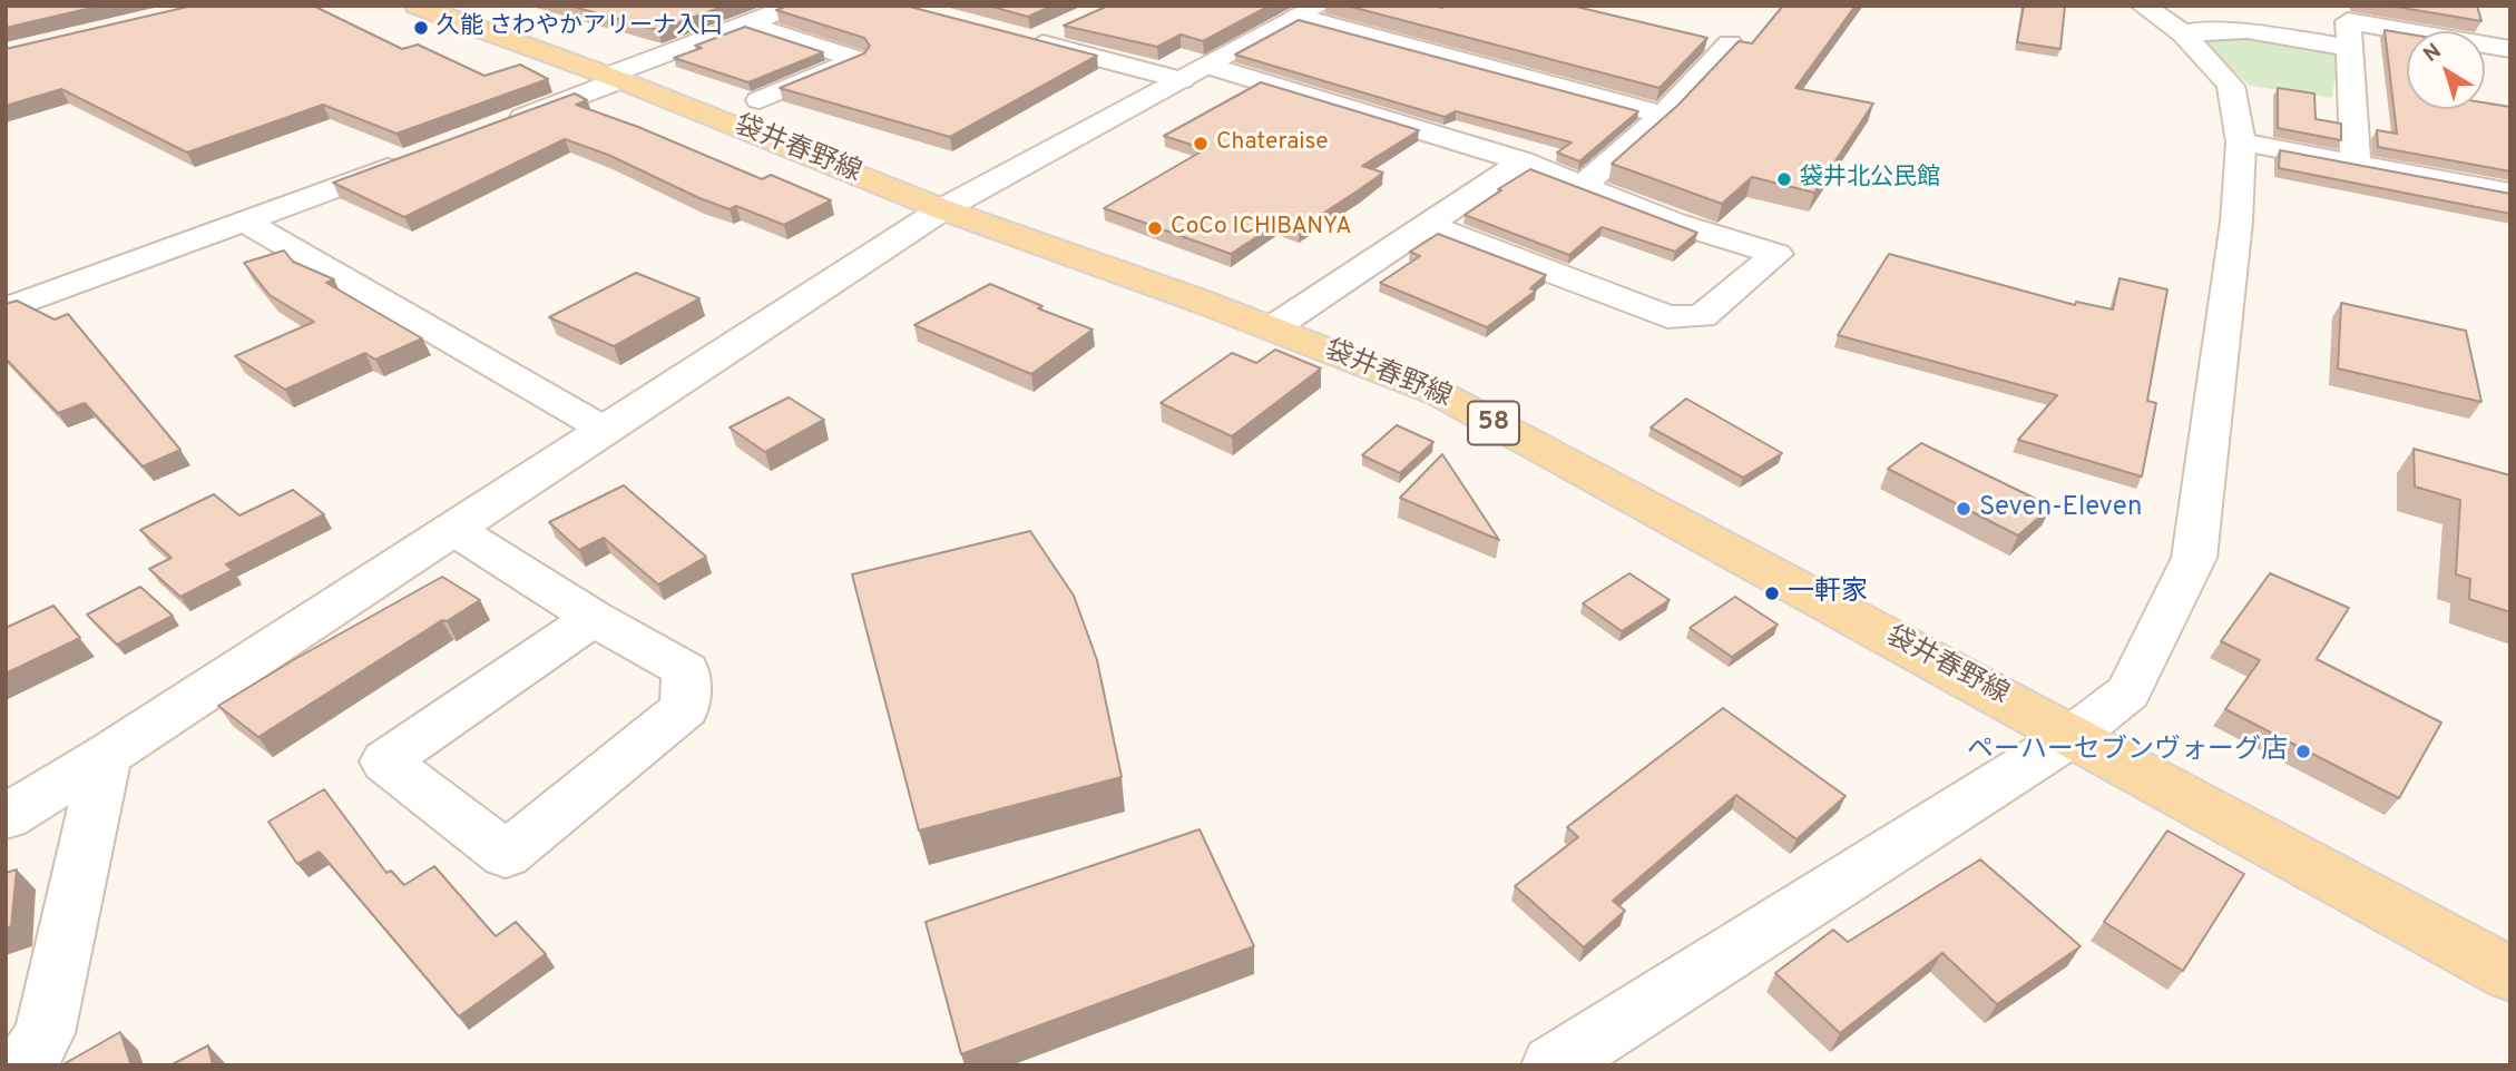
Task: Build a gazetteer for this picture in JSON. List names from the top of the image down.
{
  "streets": {
    "main road": ["袋井春野線", "58"]
  },
  "places": [
    "久能 さわやかアリーナ入口",
    "Chateraise",
    "袋井北公民館",
    "CoCo ICHIBANYA",
    "Seven-Eleven",
    "一軒家",
    "ペーハーセブンヴォーグ店"
  ],
  "north": "top left"
}
